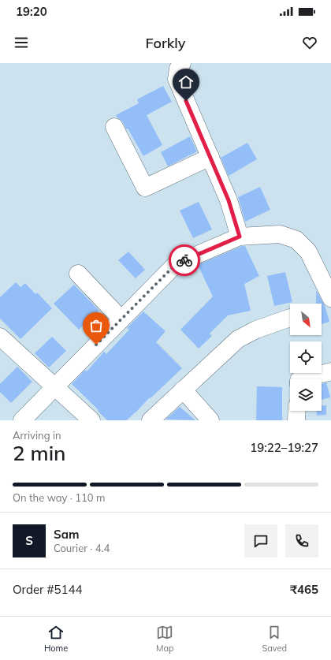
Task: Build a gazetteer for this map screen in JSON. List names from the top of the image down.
{
  "north": "bottom right",
  "page": {
    "status": "19:20",
    "header": "Forkly",
    "heading": ["2 min", "Arriving in", "19:22–19:27"],
    "panel": [
      "Sam",
      "Courier · 4.4",
      "Order #5144",
      "₹465"
    ],
    "bar": "On the way · 110 m",
    "round": "S",
    "tabs": ["Home", "Map", "Saved"]
  }
}
